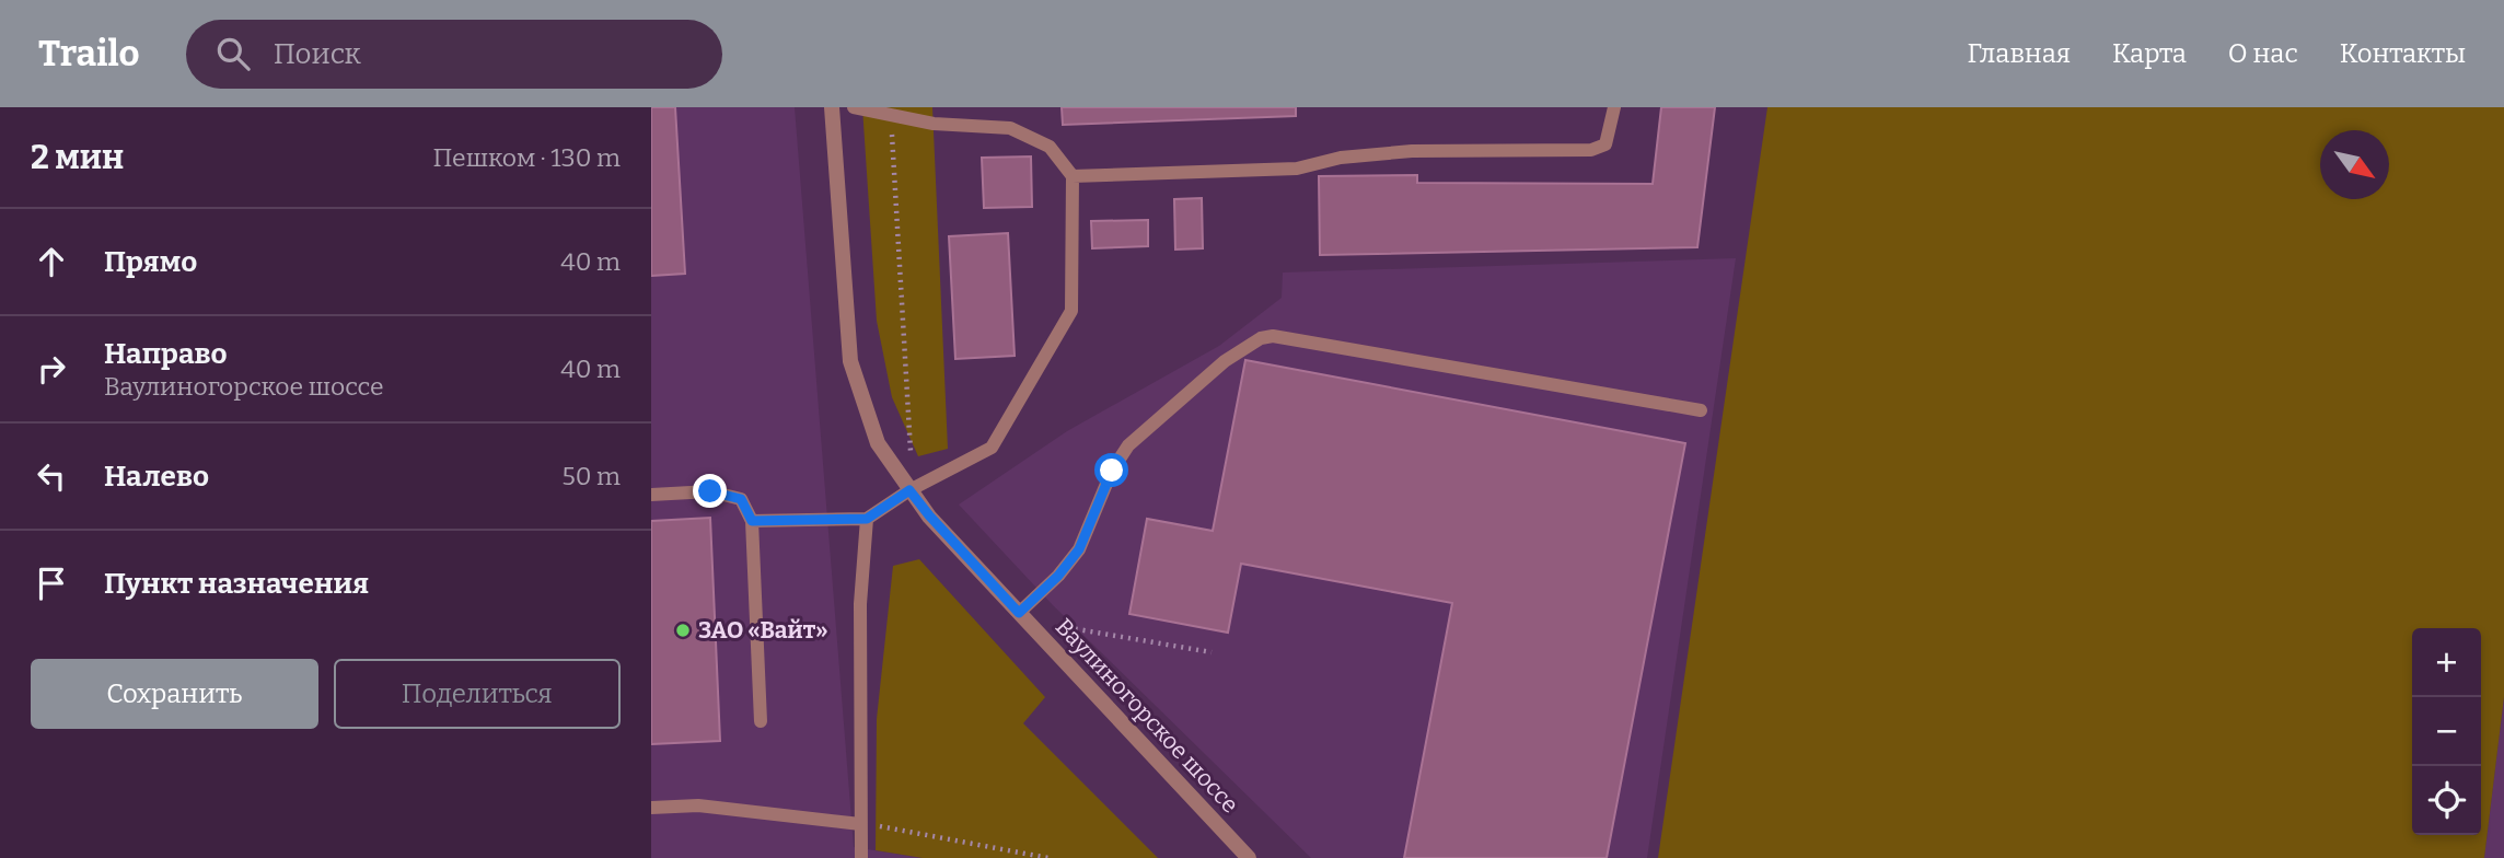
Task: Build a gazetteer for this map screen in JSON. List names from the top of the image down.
{
  "streets": {
    "street": ["Ваулиногорское шоссе"]
  },
  "places": ["ЗАО «Вайт»"],
  "north": "bottom right",
  "page": {
    "header": "Trailo",
    "search": "Поиск",
    "nav": [
      "Главная",
      "Карта",
      "О нас",
      "Контакты"
    ],
    "heading": ["2 мин", "Пешком · 130 m"],
    "list": [
      ["Прямо", "40 m"],
      ["Направо", "Ваулиногорское шоссе", "40 m"],
      ["Налево", "50 m"],
      "Пункт назначения"
    ],
    "map_buttons": ["+", "−"],
    "buttons": ["Сохранить", "Поделиться"]
  }
}
